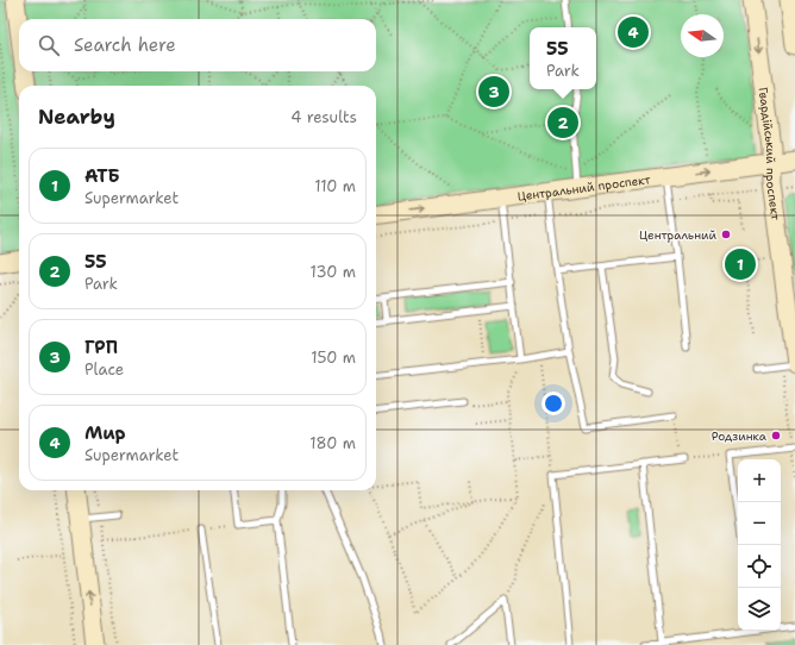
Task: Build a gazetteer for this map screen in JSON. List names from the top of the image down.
{
  "streets": {
    "street": ["Гвардійський проспект", "Центральний проспект"]
  },
  "crossings": [
    ["Гвардійський проспект", "Центральний проспект"]
  ],
  "one_way": ["Гвардійський проспект", "Центральний проспект"],
  "places": ["Центральний", "Родзинка"],
  "north": "left",
  "page": {
    "pins": [
      "4",
      "3",
      "2",
      "1"
    ],
    "search": "Search here",
    "popup": ["55", "Park"],
    "heading": ["Nearby", "4 results"],
    "list": [
      {
        "mark": "1",
        "name": "АТБ",
        "note": "Supermarket",
        "value": "110 m"
      },
      {
        "mark": "2",
        "name": "55",
        "note": "Park",
        "value": "130 m"
      },
      {
        "mark": "3",
        "name": "ГРП",
        "note": "Place",
        "value": "150 m"
      },
      {
        "mark": "4",
        "name": "Мир",
        "note": "Supermarket",
        "value": "180 m"
      }
    ],
    "map_buttons": ["+", "−"]
  }
}
